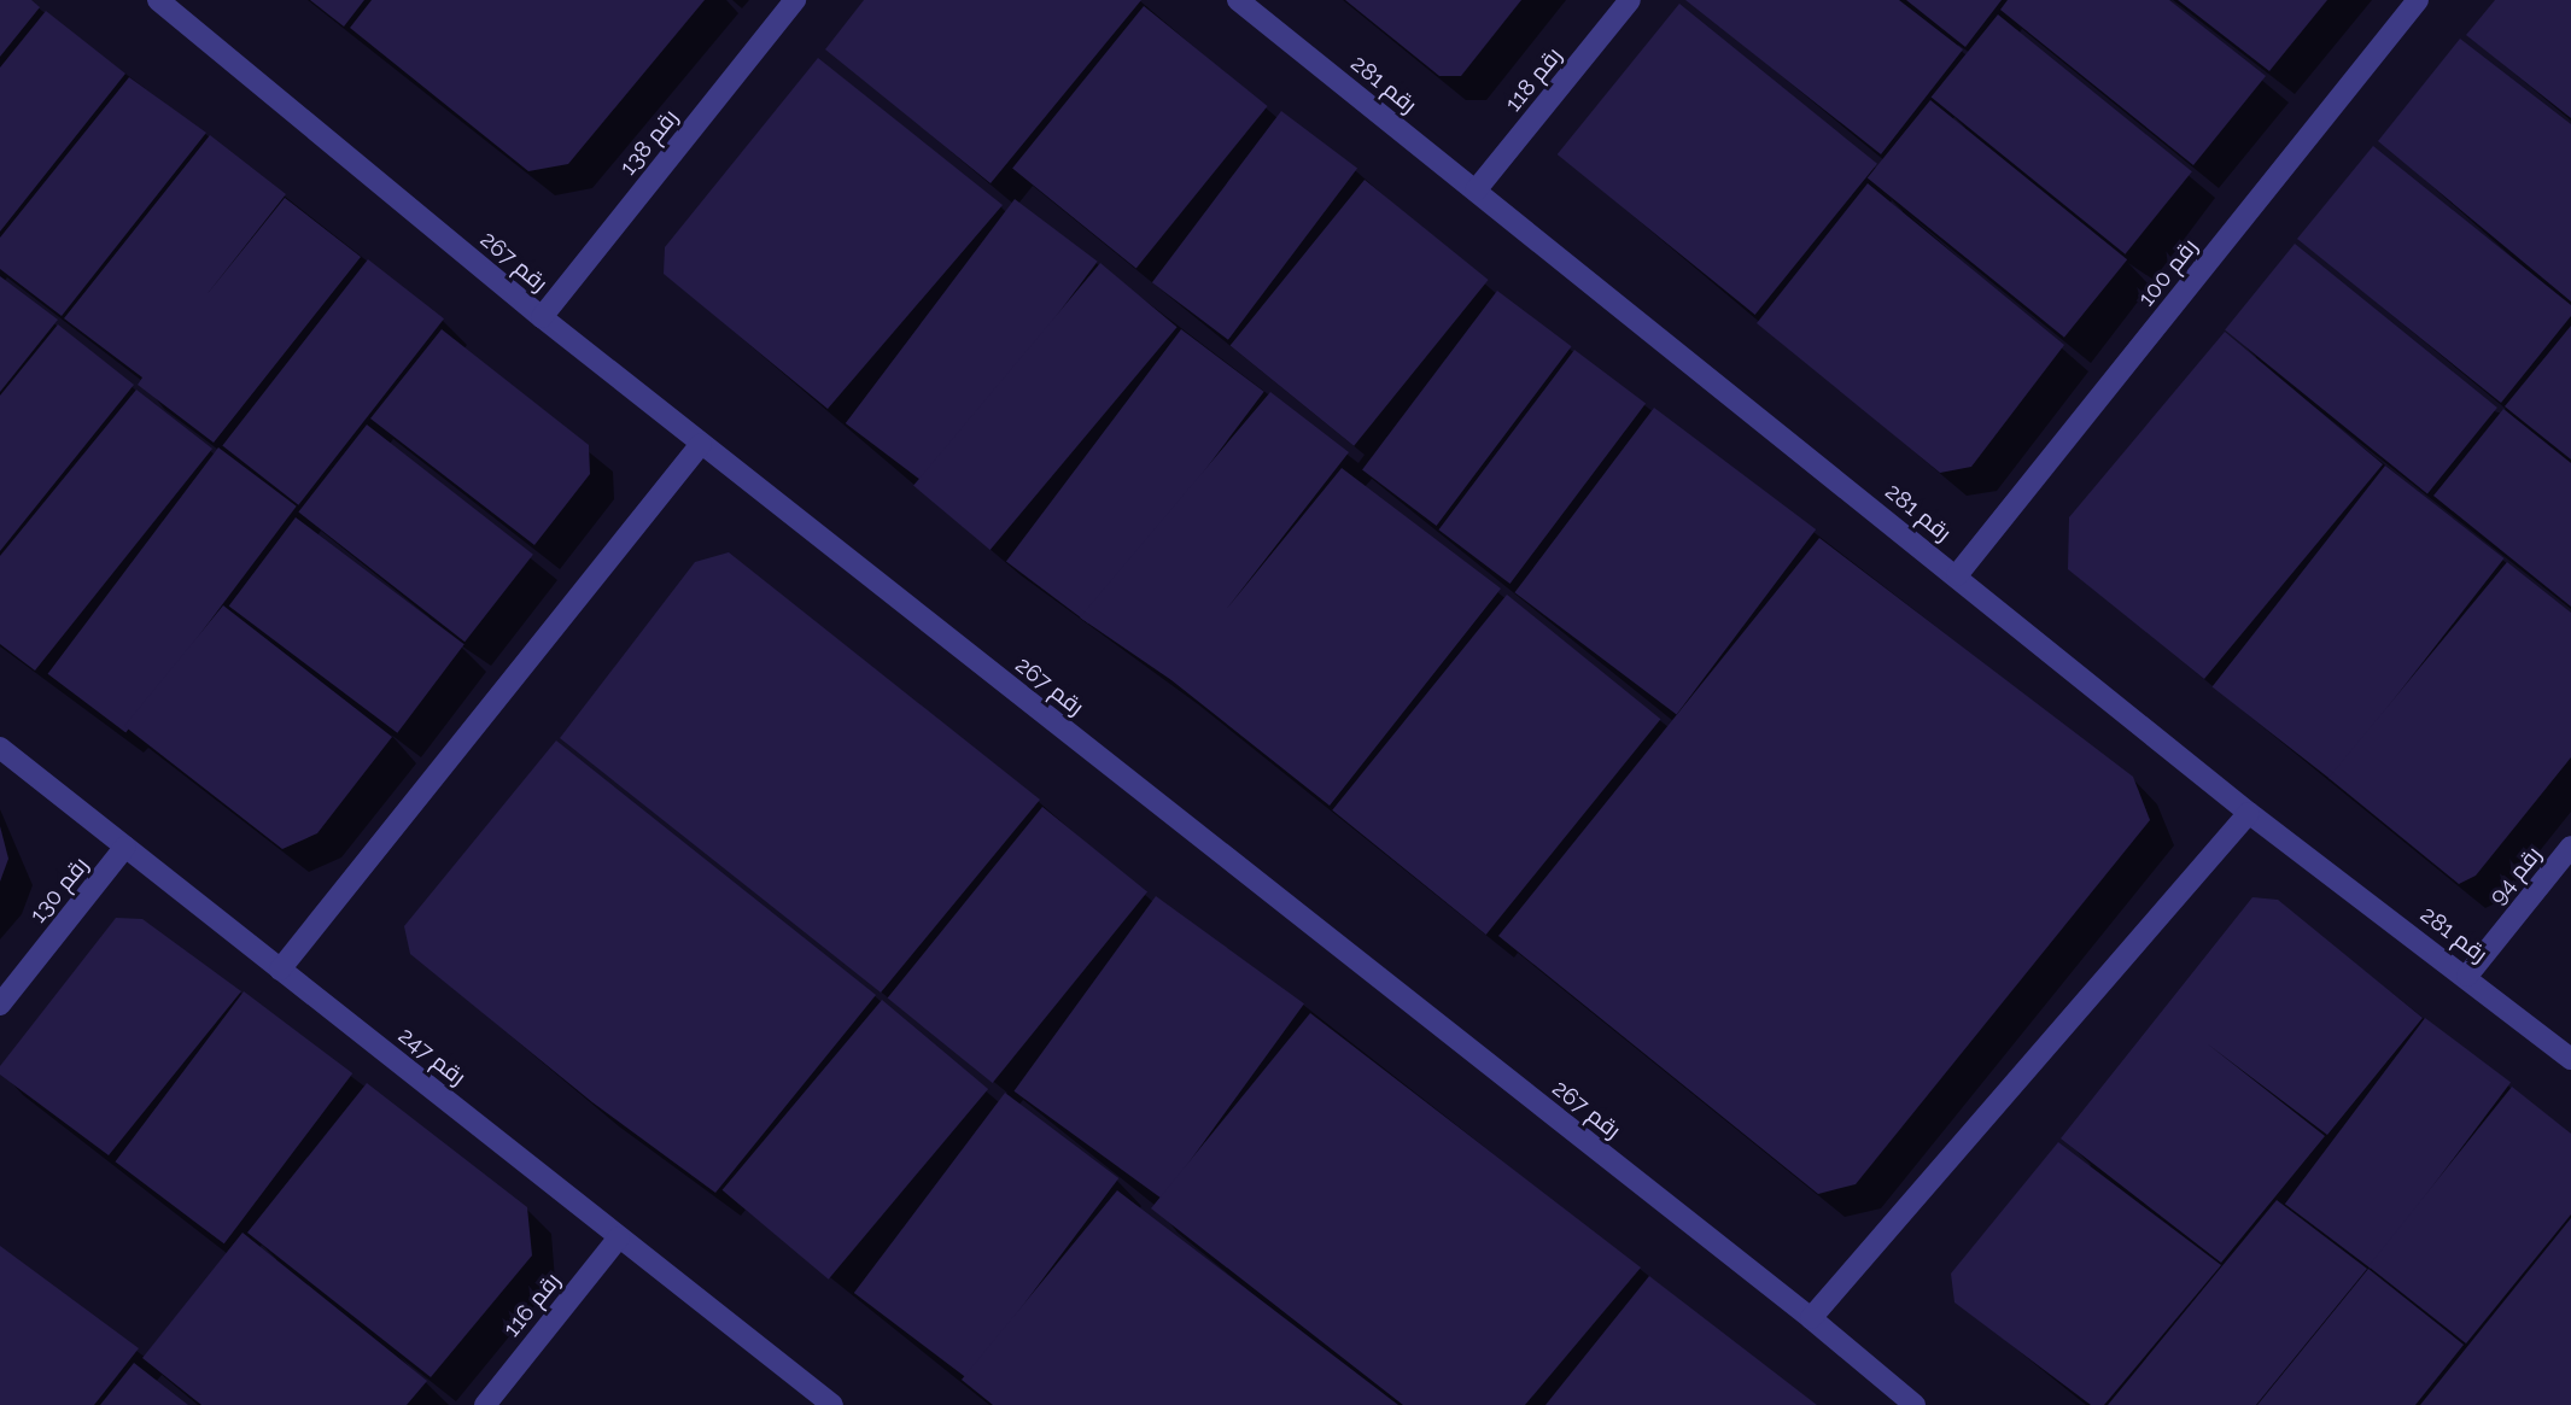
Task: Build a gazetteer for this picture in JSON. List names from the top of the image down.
{
  "streets": {
    "street": [
      "رقم 118",
      "رقم 281",
      "رقم 138",
      "رقم 267",
      "رقم 100",
      "رقم 94",
      "رقم 130",
      "رقم 247",
      "رقم 116"
    ]
  },
  "crossings": [
    ["رقم 118", "رقم 281"],
    ["رقم 281", "رقم 100"],
    ["رقم 281", "رقم 94"],
    ["رقم 138", "رقم 267"],
    ["رقم 130", "رقم 247"],
    ["رقم 247", "رقم 116"]
  ]
}
